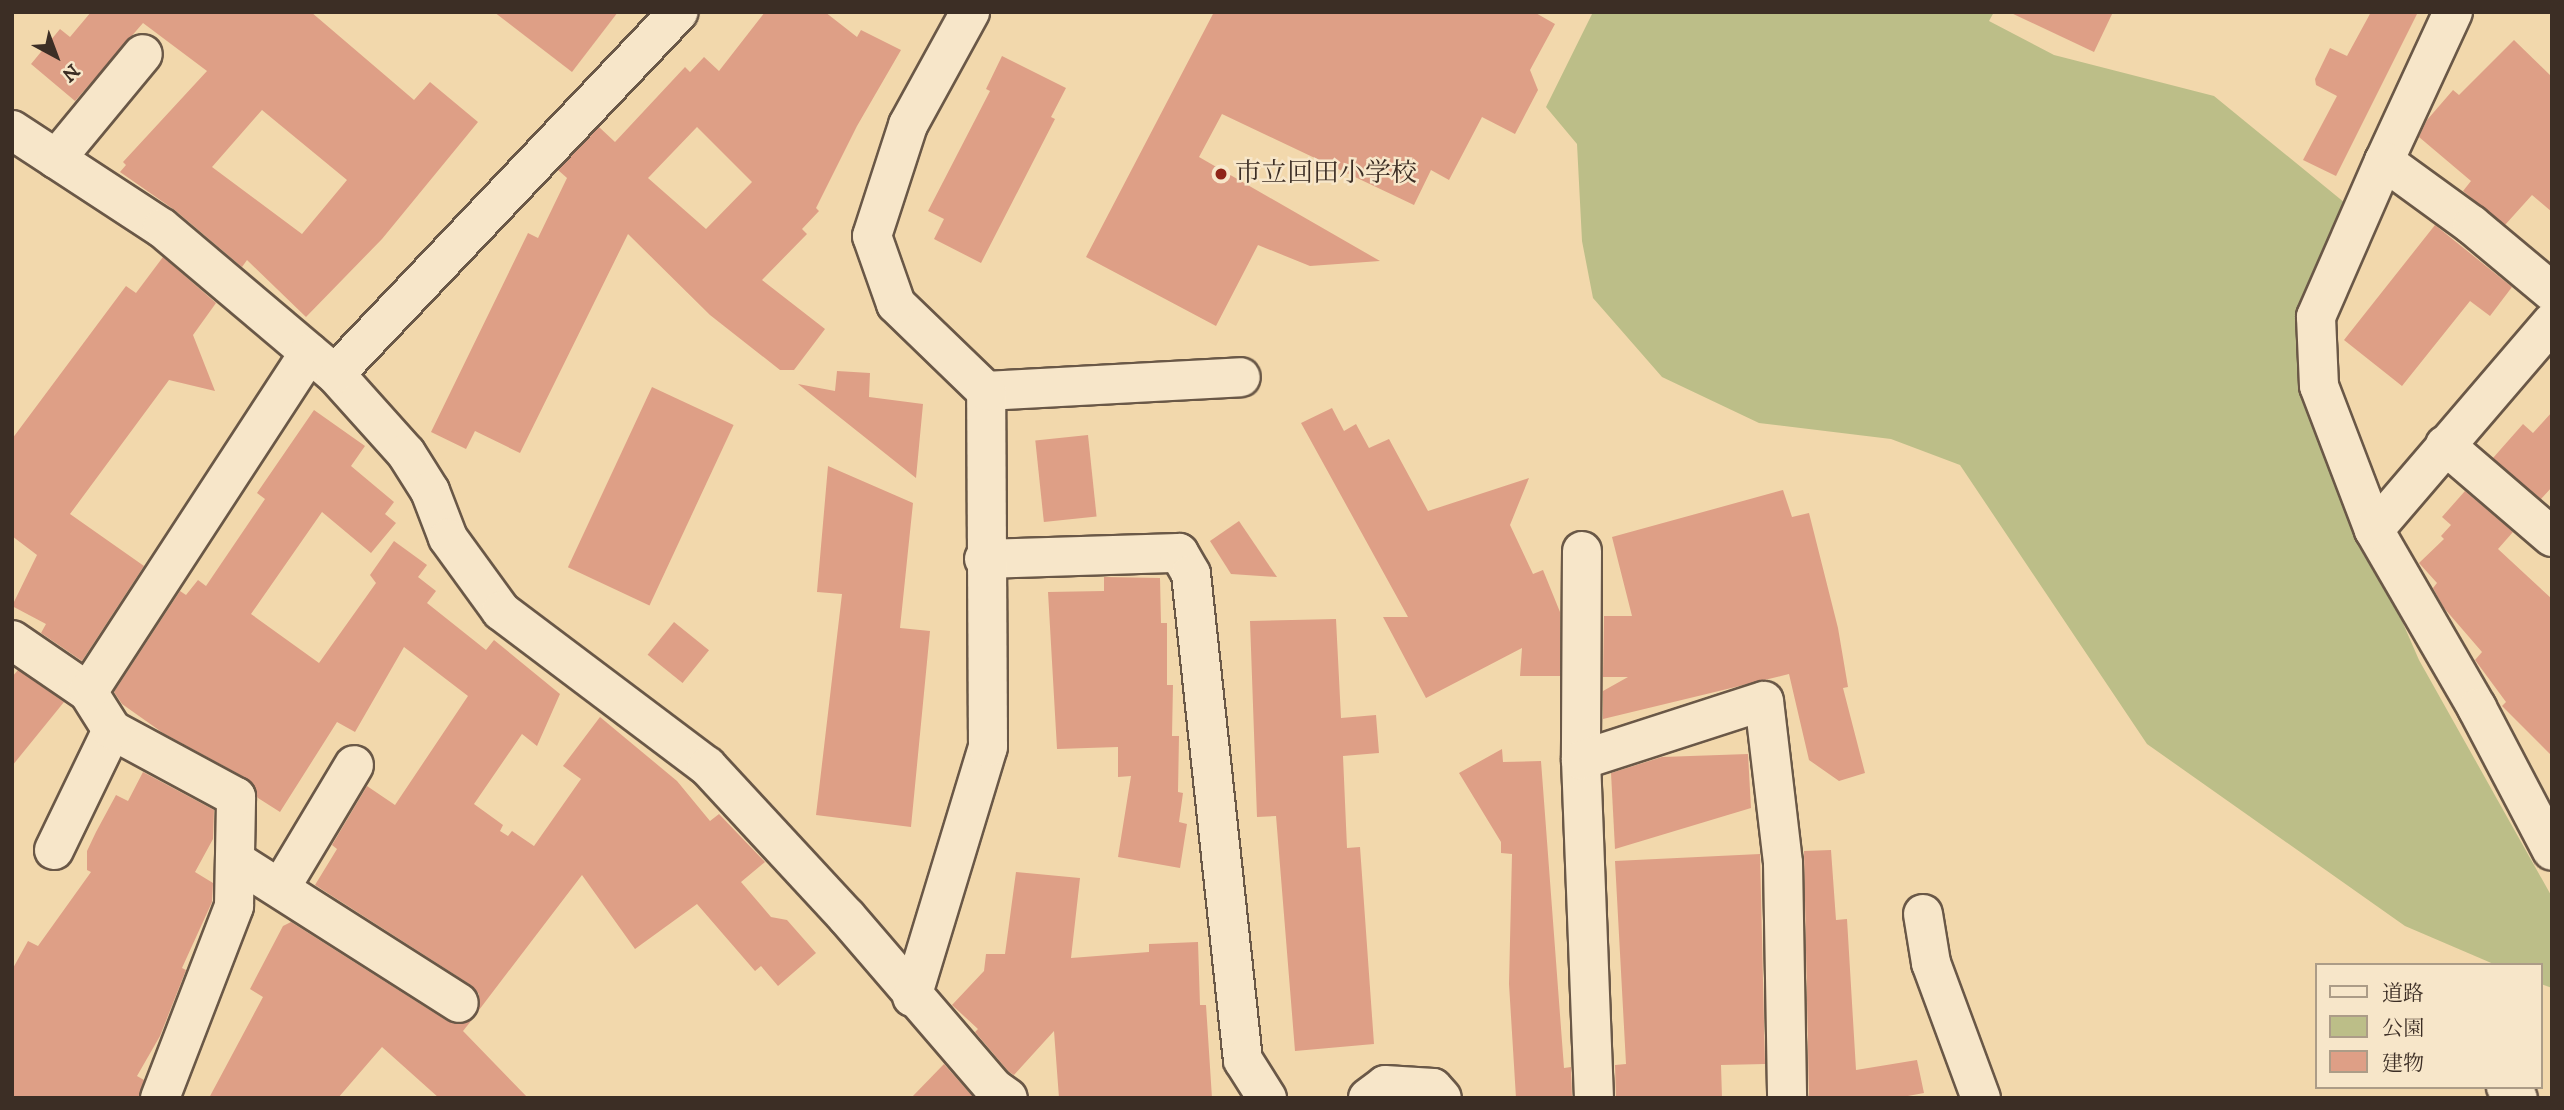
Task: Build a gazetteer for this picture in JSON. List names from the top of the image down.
{
  "places": ["市立回田小学校"],
  "legend": ["道路", "公園", "建物"],
  "north": "bottom right"
}
